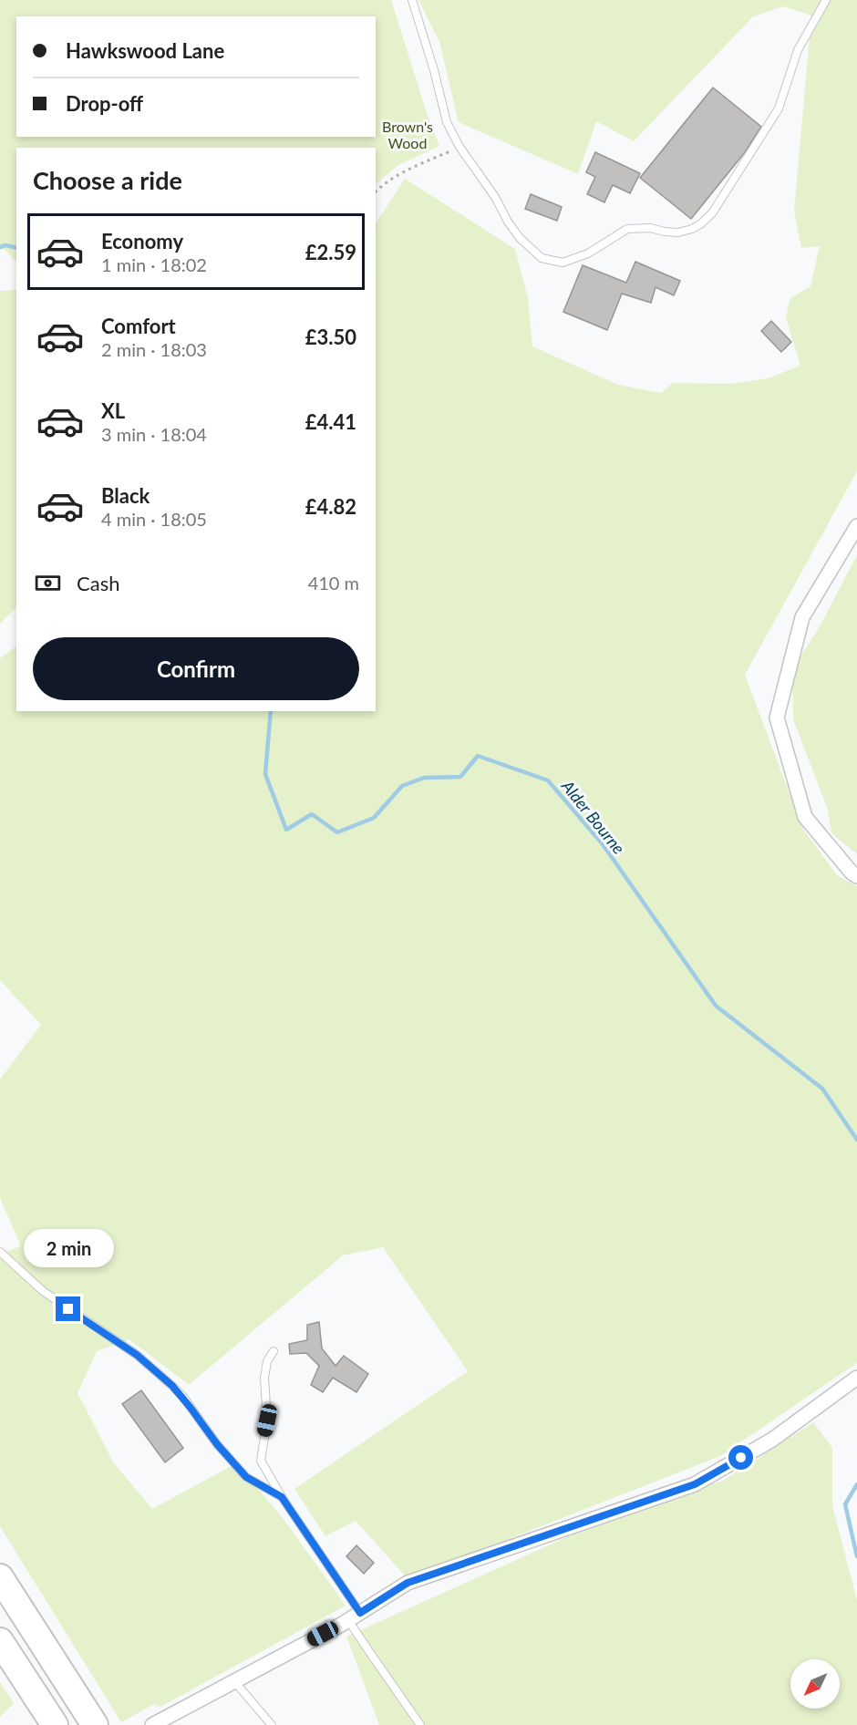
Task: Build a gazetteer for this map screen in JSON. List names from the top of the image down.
{
  "water": ["Alder Bourne"],
  "parks": ["Brown's Wood"],
  "north": "bottom left",
  "page": {
    "banner": ["Hawkswood Lane", "Drop-off"],
    "heading": "Choose a ride",
    "list": [
      {
        "name": "Economy",
        "note": "1 min · 18:02",
        "value": "£2.59"
      },
      {
        "name": "Comfort",
        "note": "2 min · 18:03",
        "value": "£3.50"
      },
      {
        "name": "XL",
        "note": "3 min · 18:04",
        "value": "£4.41"
      },
      {
        "name": "Black",
        "note": "4 min · 18:05",
        "value": "£4.82"
      }
    ],
    "pay": ["Cash", "410 m"],
    "buttons": "Confirm",
    "bubble": "2 min"
  }
}
